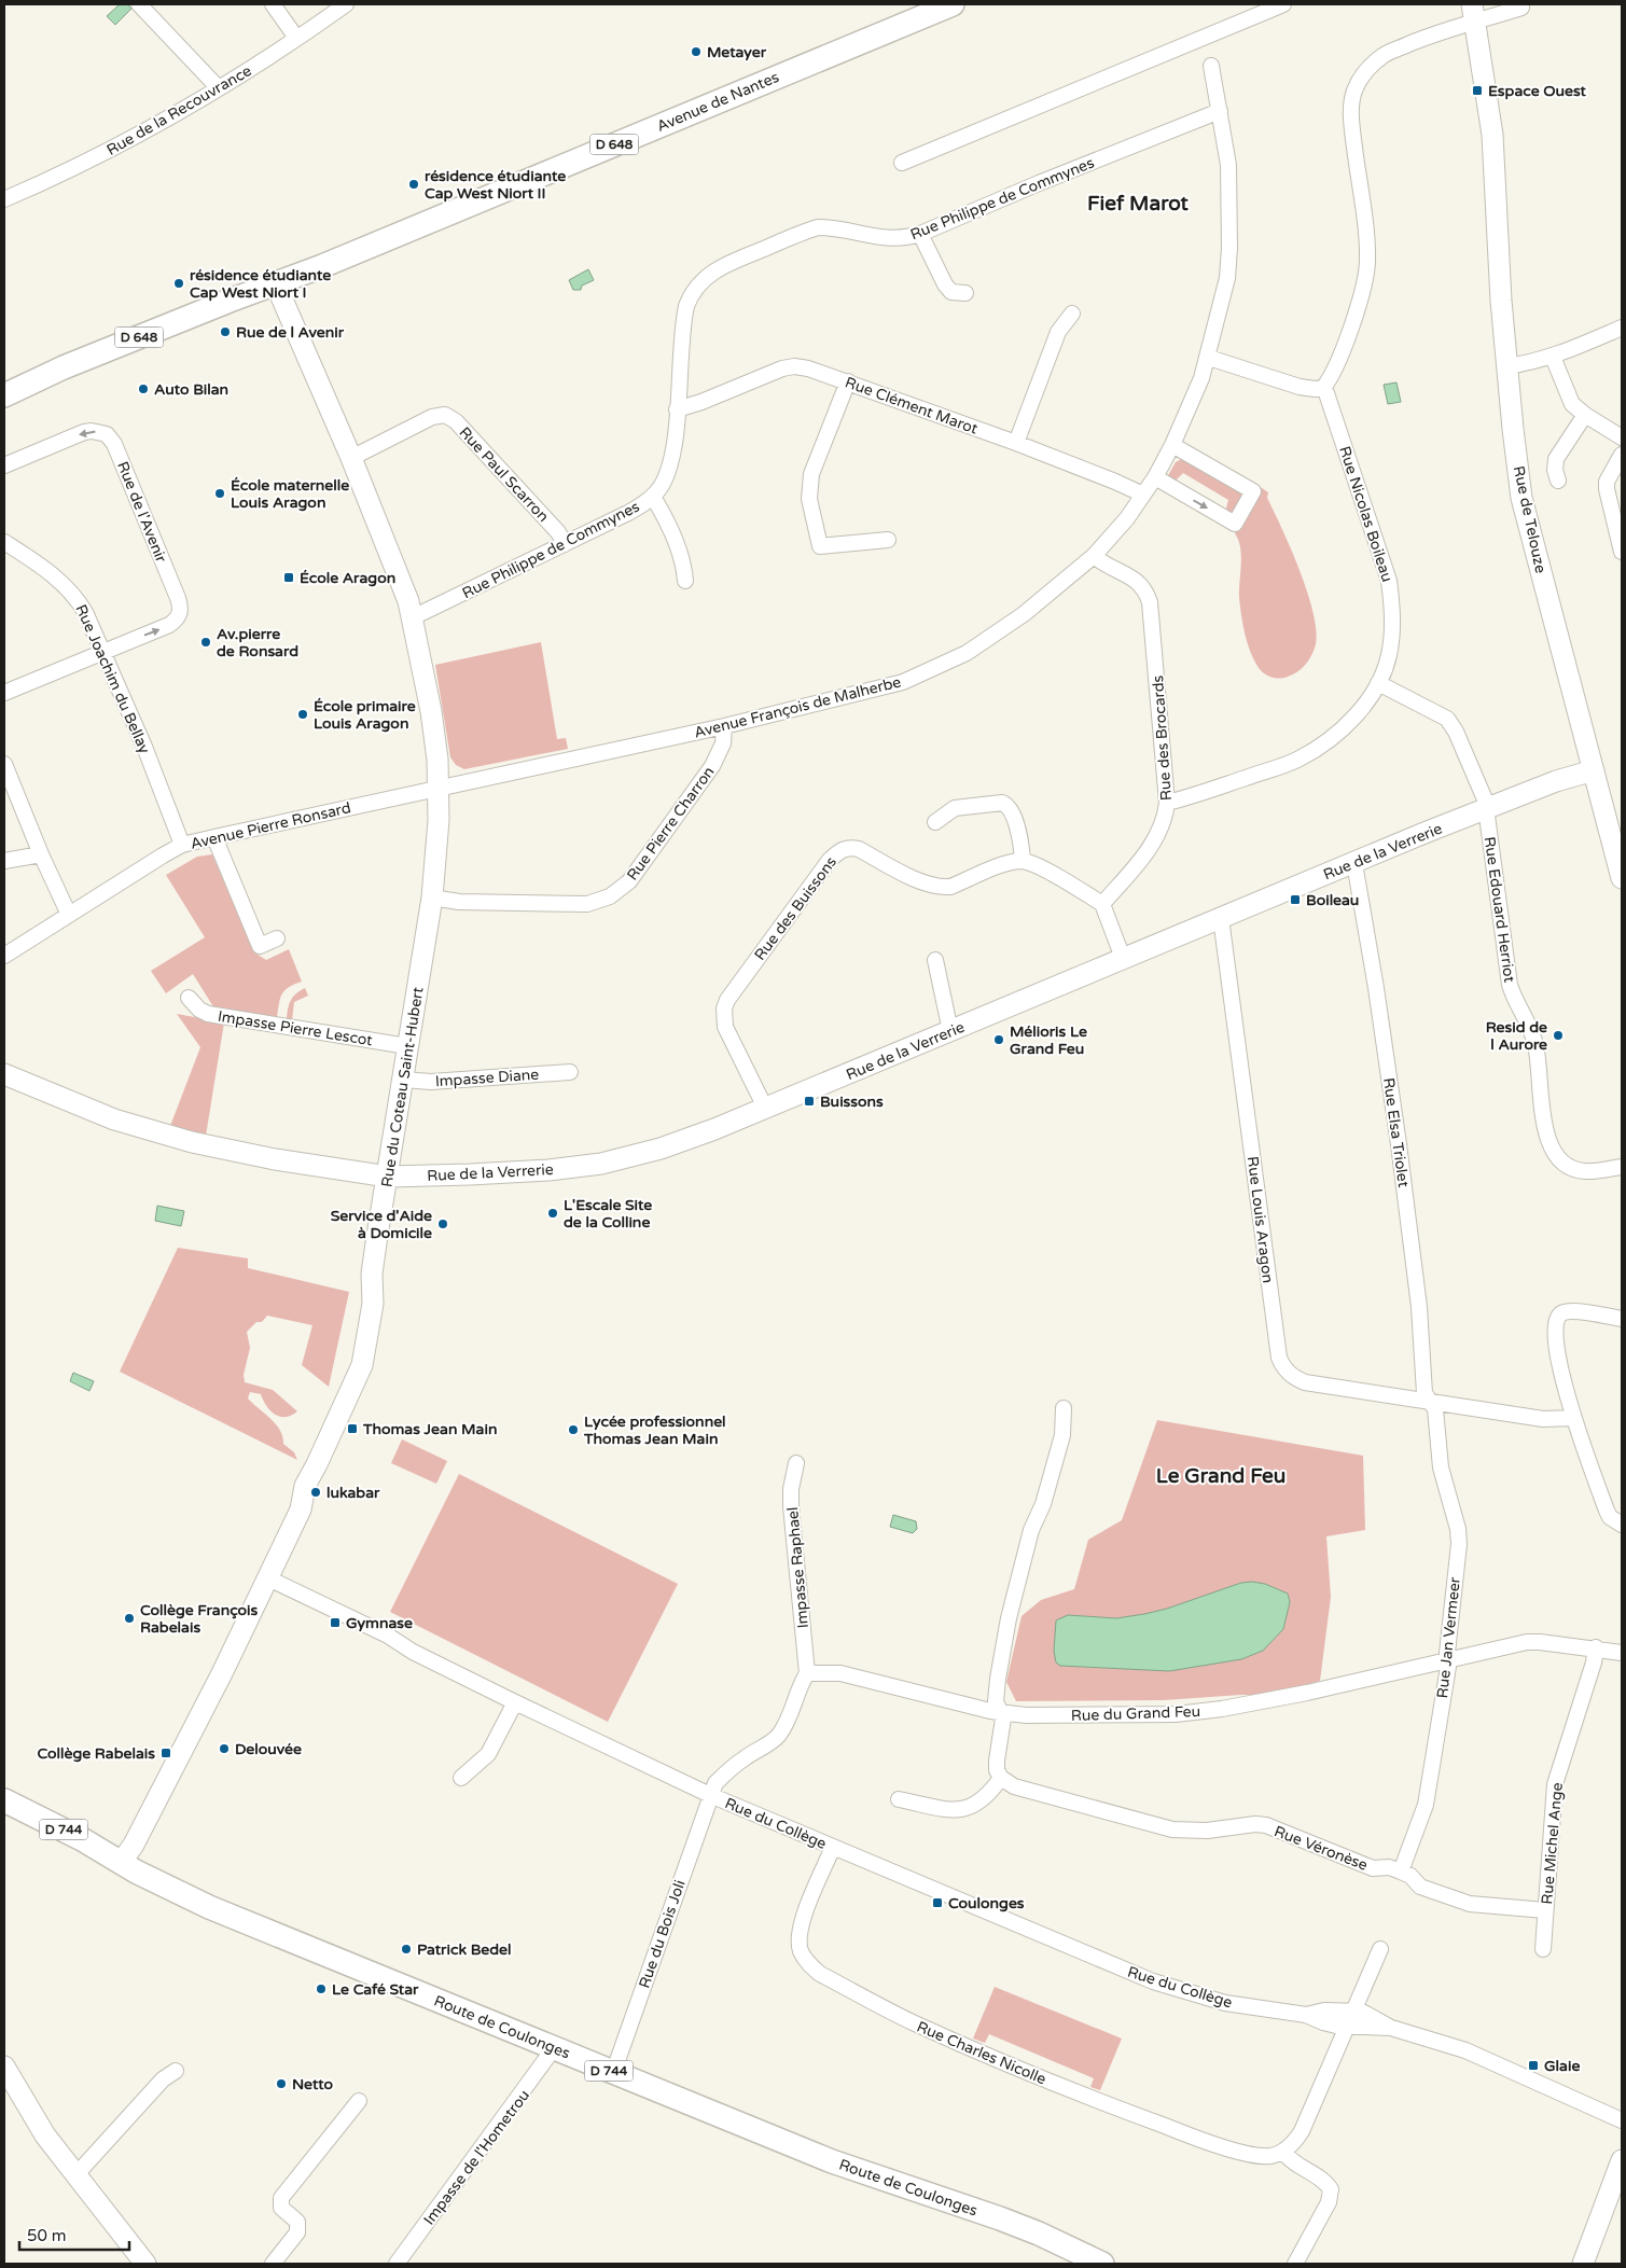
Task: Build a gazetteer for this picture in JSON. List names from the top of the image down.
{
  "streets": {
    "main road": [
      "Avenue de Nantes",
      "D 648",
      "D 744",
      "Route de Coulonges"
    ],
    "street": [
      "Rue de la Recouvrance",
      "Rue Philippe de Commynes",
      "Rue Clément Marot",
      "Rue Paul Scarron",
      "Rue de l'Avenir",
      "Rue Nicolas Boileau",
      "Rue de Telouze",
      "Rue Joachim du Bellay",
      "Avenue François de Malherbe",
      "Rue des Brocards",
      "Rue Pierre Charron",
      "Avenue Pierre Ronsard",
      "Rue de la Verrerie",
      "Rue des Buissons",
      "Rue Edouard Herriot",
      "Impasse Pierre Lescot",
      "Impasse Diane",
      "Rue du Coteau Saint-Hubert",
      "Rue Elsa Triolet",
      "Rue Louis Aragon",
      "Impasse Raphael",
      "Rue Jan Vermeer",
      "Rue du Grand Feu",
      "Rue du Collège",
      "Rue Michel Ange",
      "Rue Véronèse",
      "Rue du Bois Joli",
      "Rue Charles Nicolle",
      "Impasse de l'Hometrou"
    ]
  },
  "crossings": [
    ["Avenue de Nantes", "Rue du Coteau Saint-Hubert"],
    ["Rue Philippe de Commynes", "Rue Clément Marot"],
    ["Rue Philippe de Commynes", "Rue Paul Scarron"],
    ["Rue Philippe de Commynes", "Avenue François de Malherbe"],
    ["Rue Philippe de Commynes", "Rue du Coteau Saint-Hubert"],
    ["Rue Clément Marot", "Avenue François de Malherbe"],
    ["Rue Paul Scarron", "Rue du Coteau Saint-Hubert"],
    ["Rue de l'Avenir", "Rue Joachim du Bellay"],
    ["Rue Nicolas Boileau", "Rue des Brocards"],
    ["Rue Nicolas Boileau", "Rue Edouard Herriot"],
    ["Rue de Telouze", "Rue de la Verrerie"],
    ["Rue Joachim du Bellay", "Avenue Pierre Ronsard"],
    ["Avenue François de Malherbe", "Rue des Brocards"],
    ["Avenue François de Malherbe", "Rue Pierre Charron"],
    ["Avenue François de Malherbe", "Avenue Pierre Ronsard"],
    ["Avenue François de Malherbe", "Rue du Coteau Saint-Hubert"],
    ["Rue Pierre Charron", "Rue du Coteau Saint-Hubert"],
    ["Avenue Pierre Ronsard", "Rue du Coteau Saint-Hubert"],
    ["Rue de la Verrerie", "Rue des Buissons"],
    ["Rue de la Verrerie", "Rue Edouard Herriot"],
    ["Rue de la Verrerie", "Rue du Coteau Saint-Hubert"],
    ["Rue de la Verrerie", "Rue Elsa Triolet"],
    ["Rue de la Verrerie", "Rue Louis Aragon"],
    ["Impasse Pierre Lescot", "Rue du Coteau Saint-Hubert"],
    ["Impasse Diane", "Rue du Coteau Saint-Hubert"],
    ["Rue du Coteau Saint-Hubert", "Rue du Collège"],
    ["Rue du Coteau Saint-Hubert", "Route de Coulonges"],
    ["Rue Elsa Triolet", "Rue Louis Aragon"],
    ["Rue Elsa Triolet", "Rue Jan Vermeer"],
    ["Rue Louis Aragon", "Rue Jan Vermeer"],
    ["Impasse Raphael", "Rue du Grand Feu"],
    ["Rue Jan Vermeer", "Rue du Grand Feu"],
    ["Rue Jan Vermeer", "Rue Véronèse"],
    ["Rue du Grand Feu", "Rue Michel Ange"],
    ["Rue du Collège", "Rue du Bois Joli"],
    ["Rue du Collège", "Rue Charles Nicolle"],
    ["Rue Michel Ange", "Rue Véronèse"],
    ["Rue du Bois Joli", "Route de Coulonges"],
    ["Route de Coulonges", "Impasse de l'Hometrou"]
  ],
  "districts": ["Fief Marot", "Le Grand Feu"],
  "places": {
    "other": [
      "Metayer",
      "résidence étudiante Cap West Niort II",
      "résidence étudiante Cap West Niort I",
      "Rue de l Avenir",
      "Auto Bilan",
      "École maternelle Louis Aragon",
      "Av.pierre de Ronsard",
      "École primaire Louis Aragon",
      "Resid de l Aurore",
      "Mélioris Le Grand Feu",
      "L'Escale Site de la Colline",
      "Service d'Aide à Domicile",
      "Lycée professionnel Thomas Jean Main",
      "lukabar",
      "Collège François Rabelais",
      "Delouvée",
      "Patrick Bedel",
      "Le Café Star",
      "Netto"
    ],
    "transit": [
      "Espace Ouest",
      "École Aragon",
      "Boileau",
      "Buissons",
      "Thomas Jean Main",
      "Gymnase",
      "Collège Rabelais",
      "Coulonges",
      "Glaie"
    ]
  },
  "scale_bar": "50 m"
}
